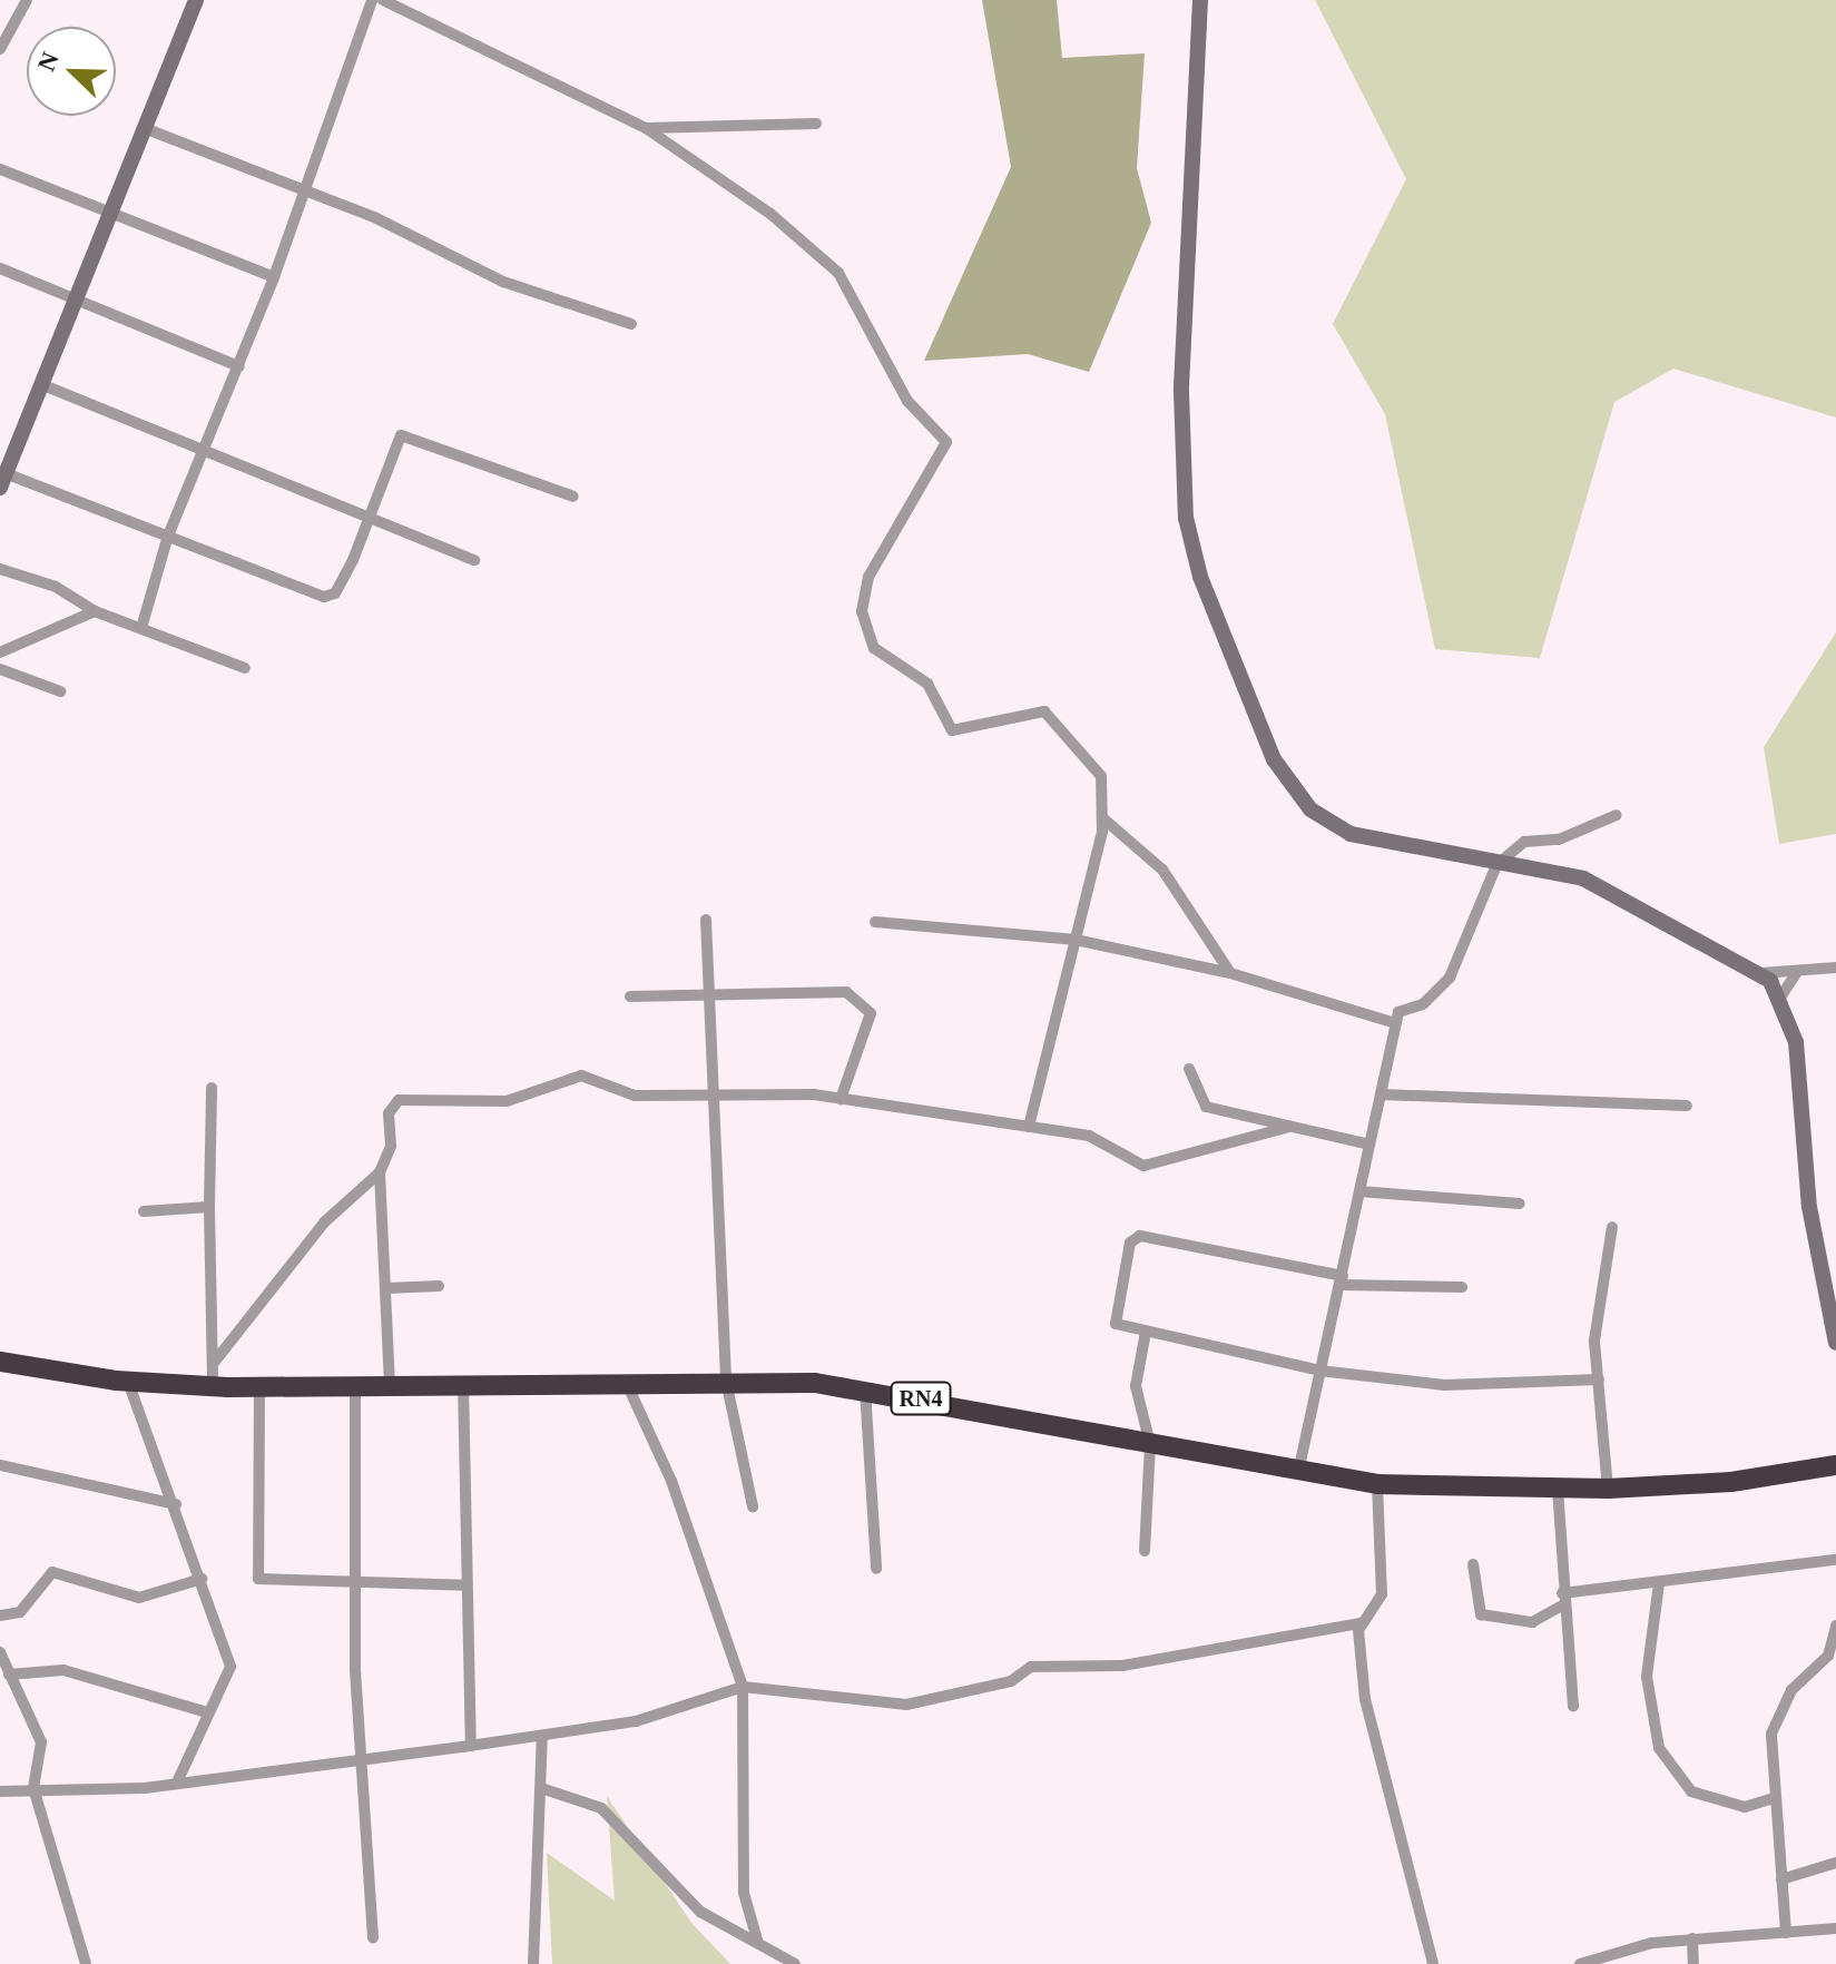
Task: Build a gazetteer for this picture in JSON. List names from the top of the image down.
{
  "streets": {
    "highway": ["RN4"]
  },
  "north": "top left"
}
